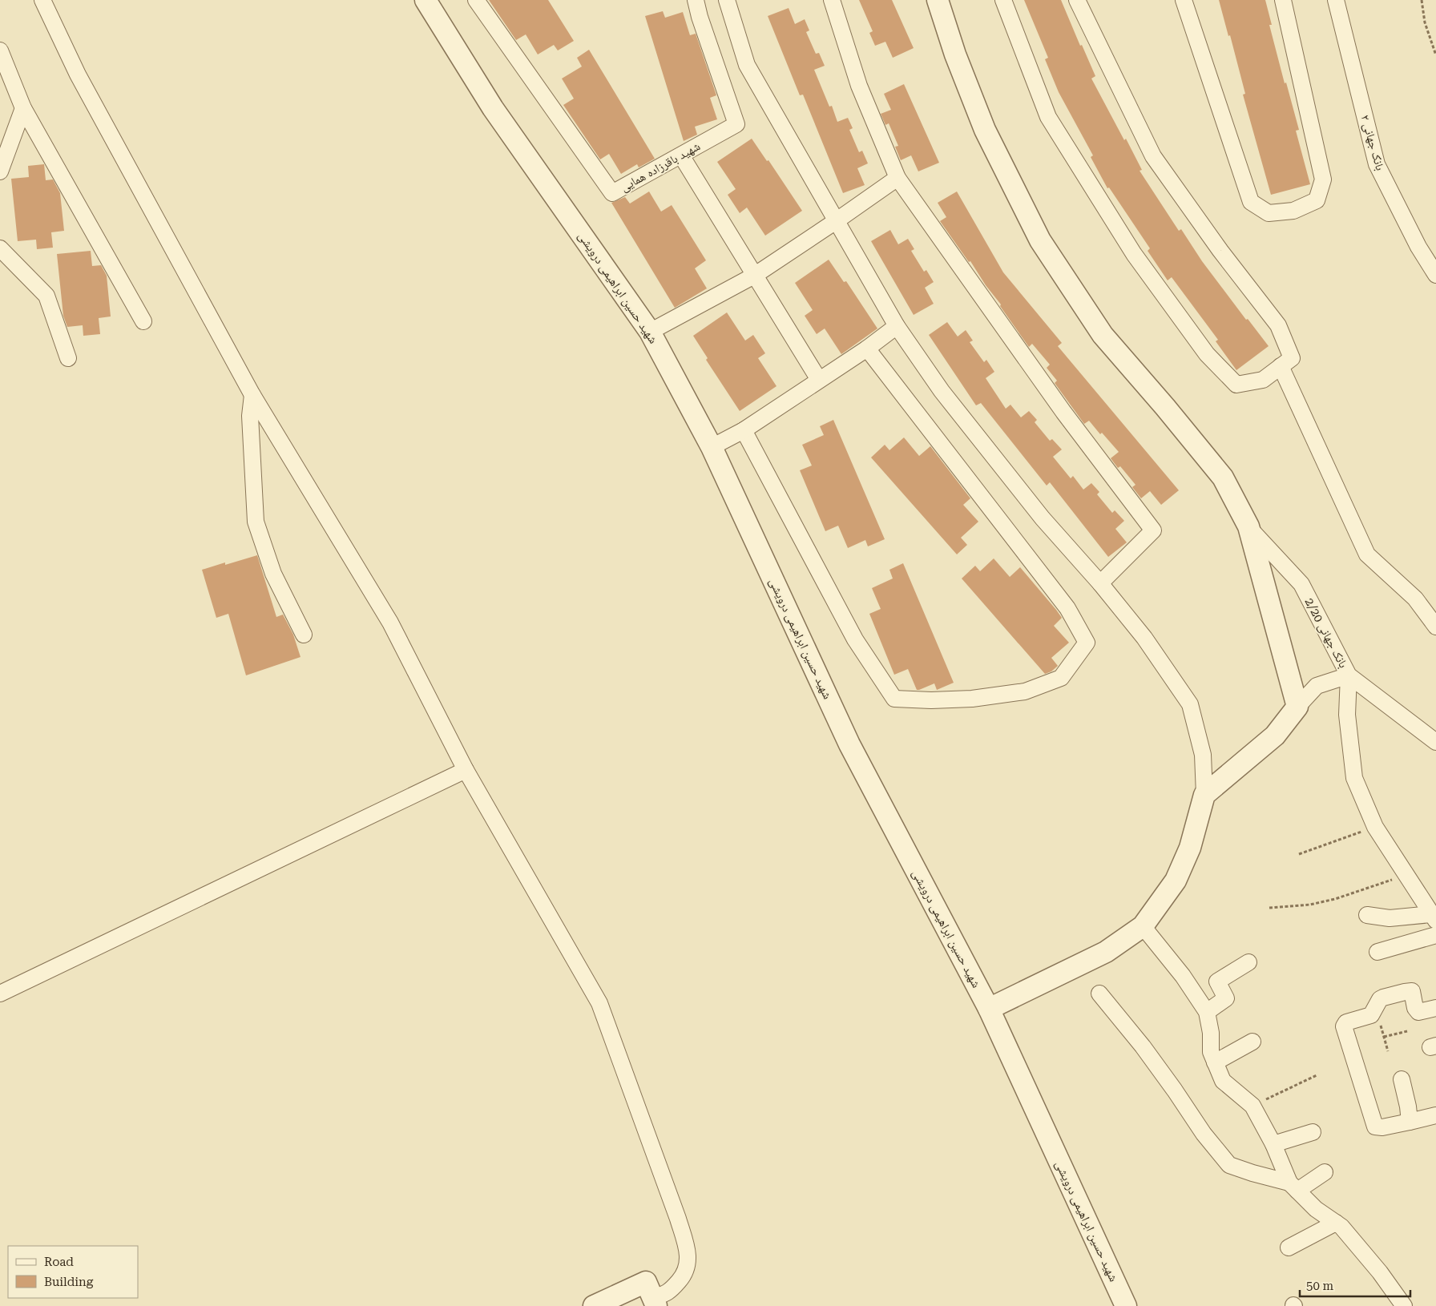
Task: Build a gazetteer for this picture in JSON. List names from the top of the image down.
{
  "streets": {
    "street": [
      "بانک جهانی ۲",
      "شهید باقرزاده همایی",
      "شهید حسین ابراهیمی درویشی",
      "بانک جهانی 2/20"
    ]
  },
  "legend": ["Road", "Building"],
  "scale_bar": "50 m"
}
